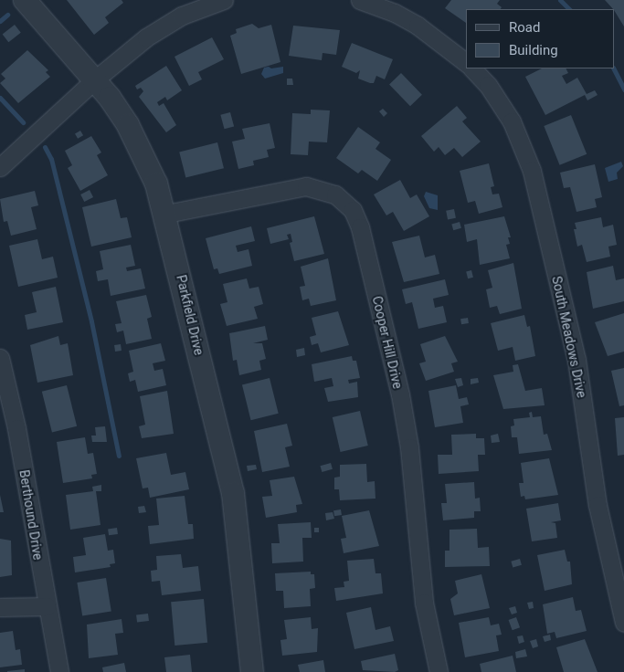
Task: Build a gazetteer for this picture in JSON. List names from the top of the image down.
{
  "streets": {
    "street": [
      "Parkfield Drive",
      "South Meadows Drive",
      "Cooper Hill Drive",
      "Berthound Drive"
    ]
  },
  "crossings": [
    ["Parkfield Drive", "Cooper Hill Drive"]
  ],
  "legend": ["Road", "Building"]
}
